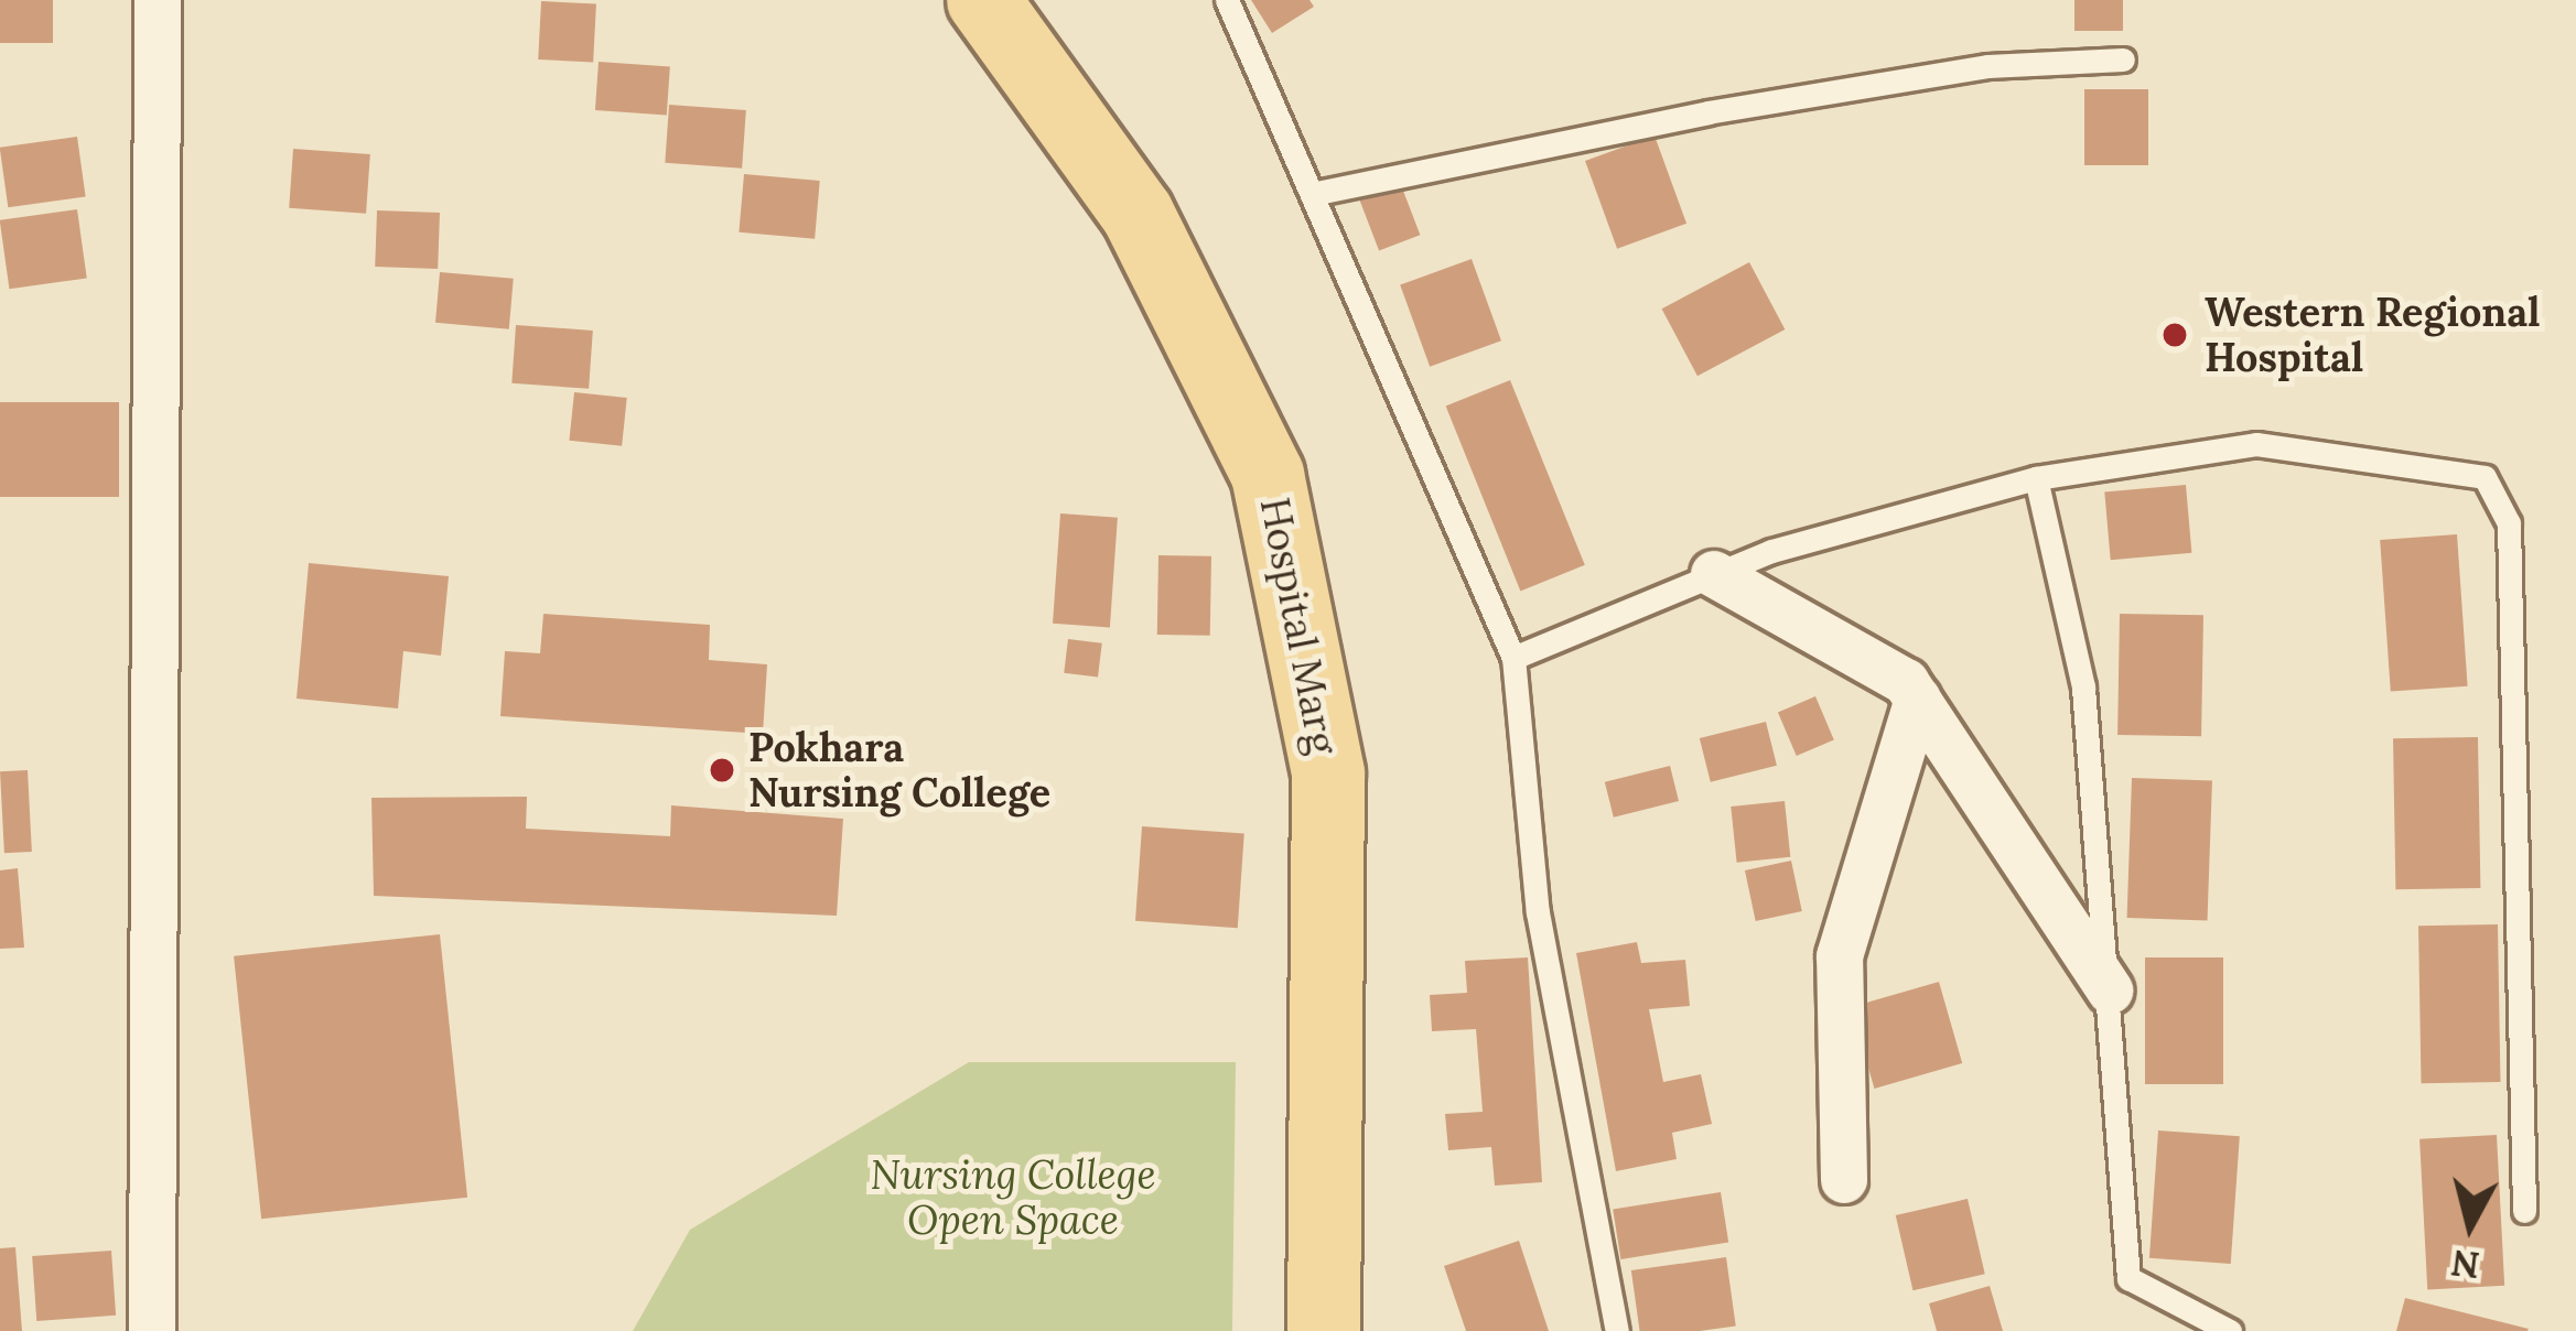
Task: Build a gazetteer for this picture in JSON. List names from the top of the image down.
{
  "streets": {
    "main road": ["Hospital Marg"]
  },
  "parks": ["Nursing College Open Space"],
  "places": ["Western Regional Hospital", "Pokhara Nursing College"],
  "north": "bottom"
}
